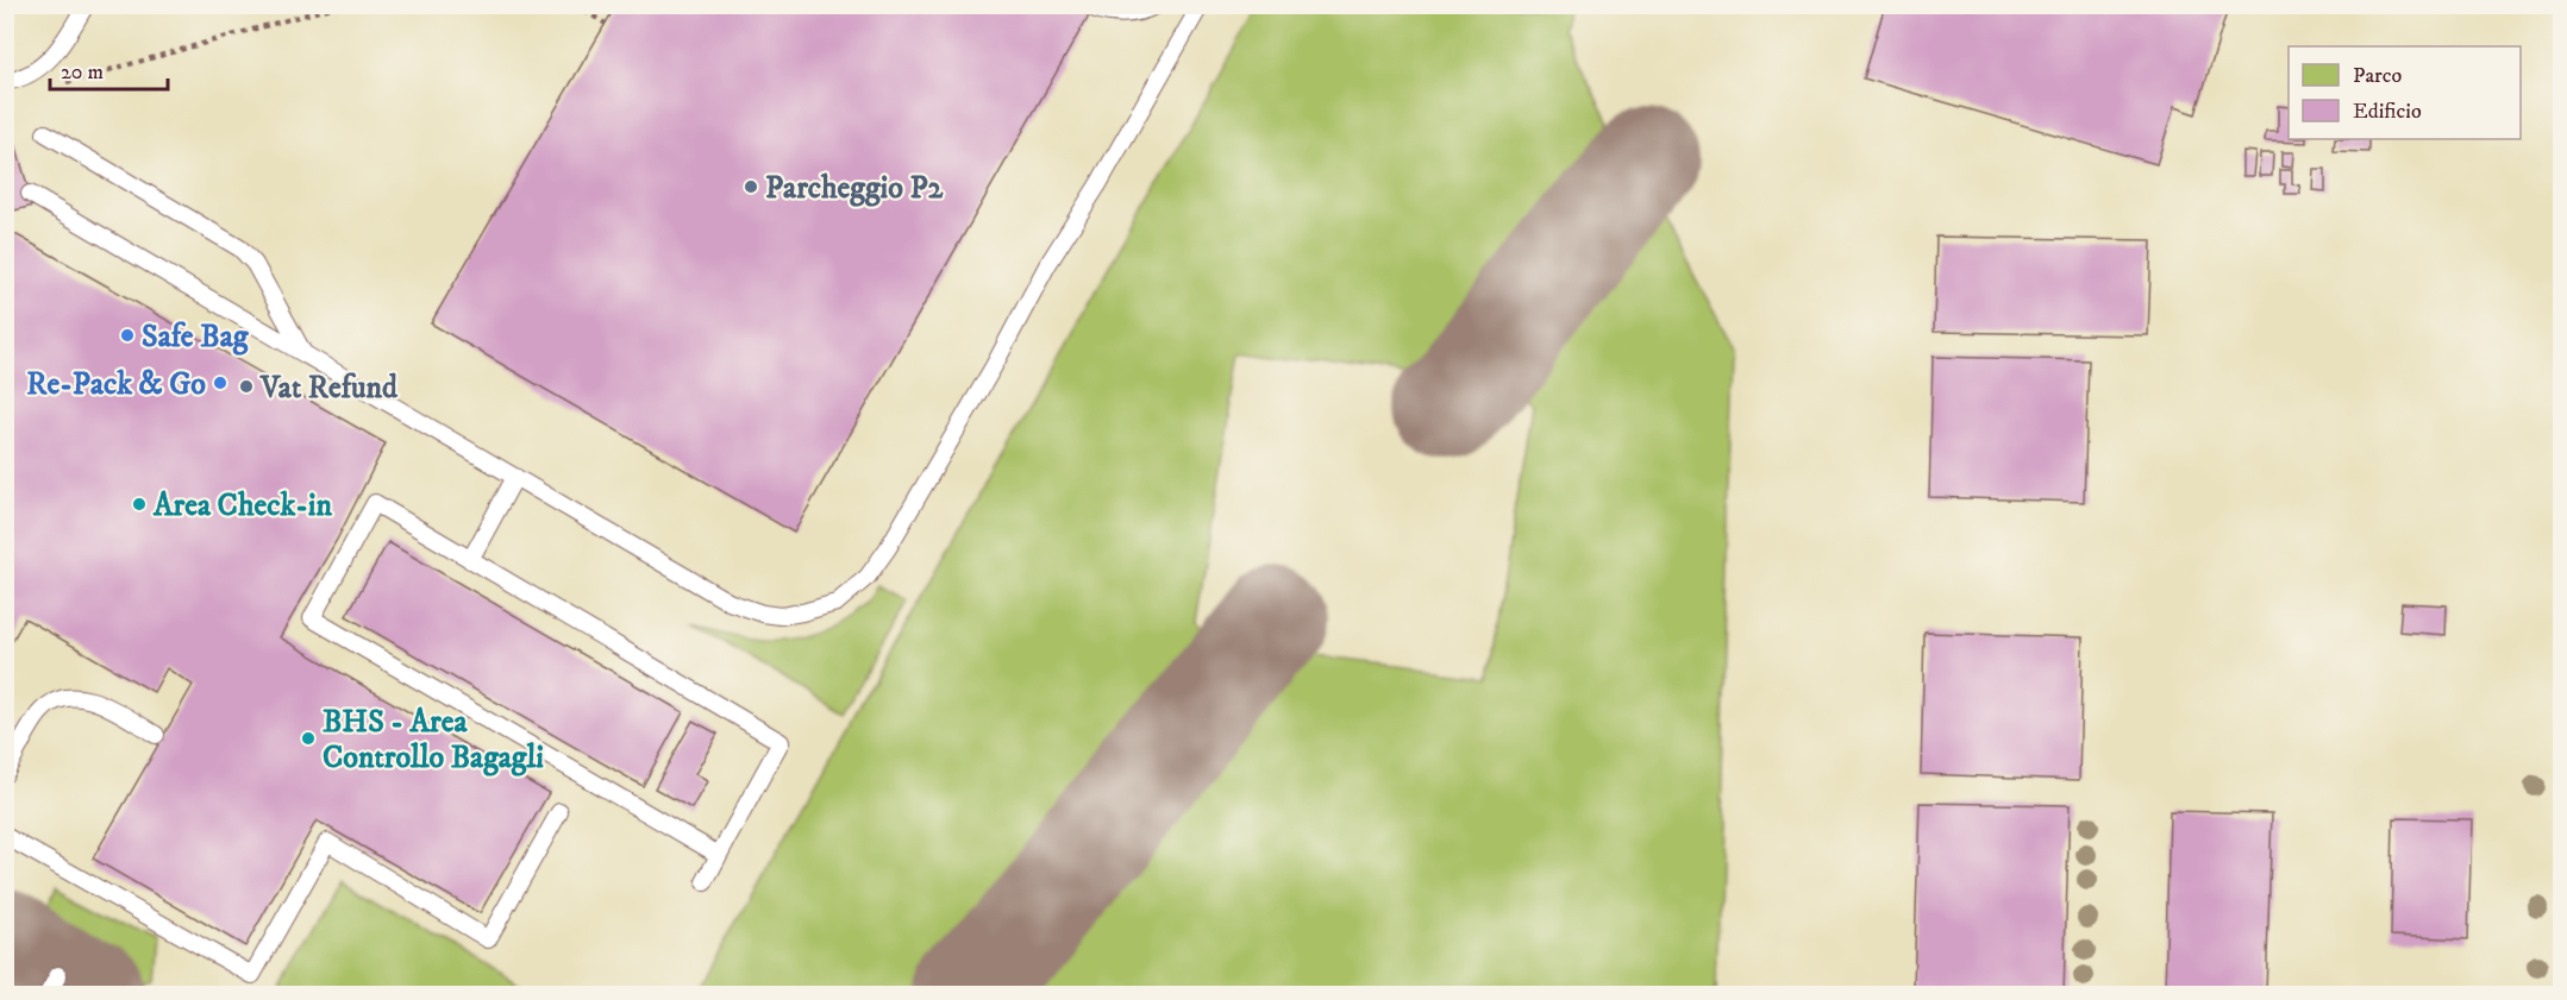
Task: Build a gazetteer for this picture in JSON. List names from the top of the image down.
{
  "places": [
    "Parcheggio P2",
    "Safe Bag",
    "Re-Pack & Go",
    "Vat Refund",
    "Area Check-in",
    "BHS - Area Controllo Bagagli"
  ],
  "legend": ["Parco", "Edificio"],
  "scale_bar": "20 m"
}
